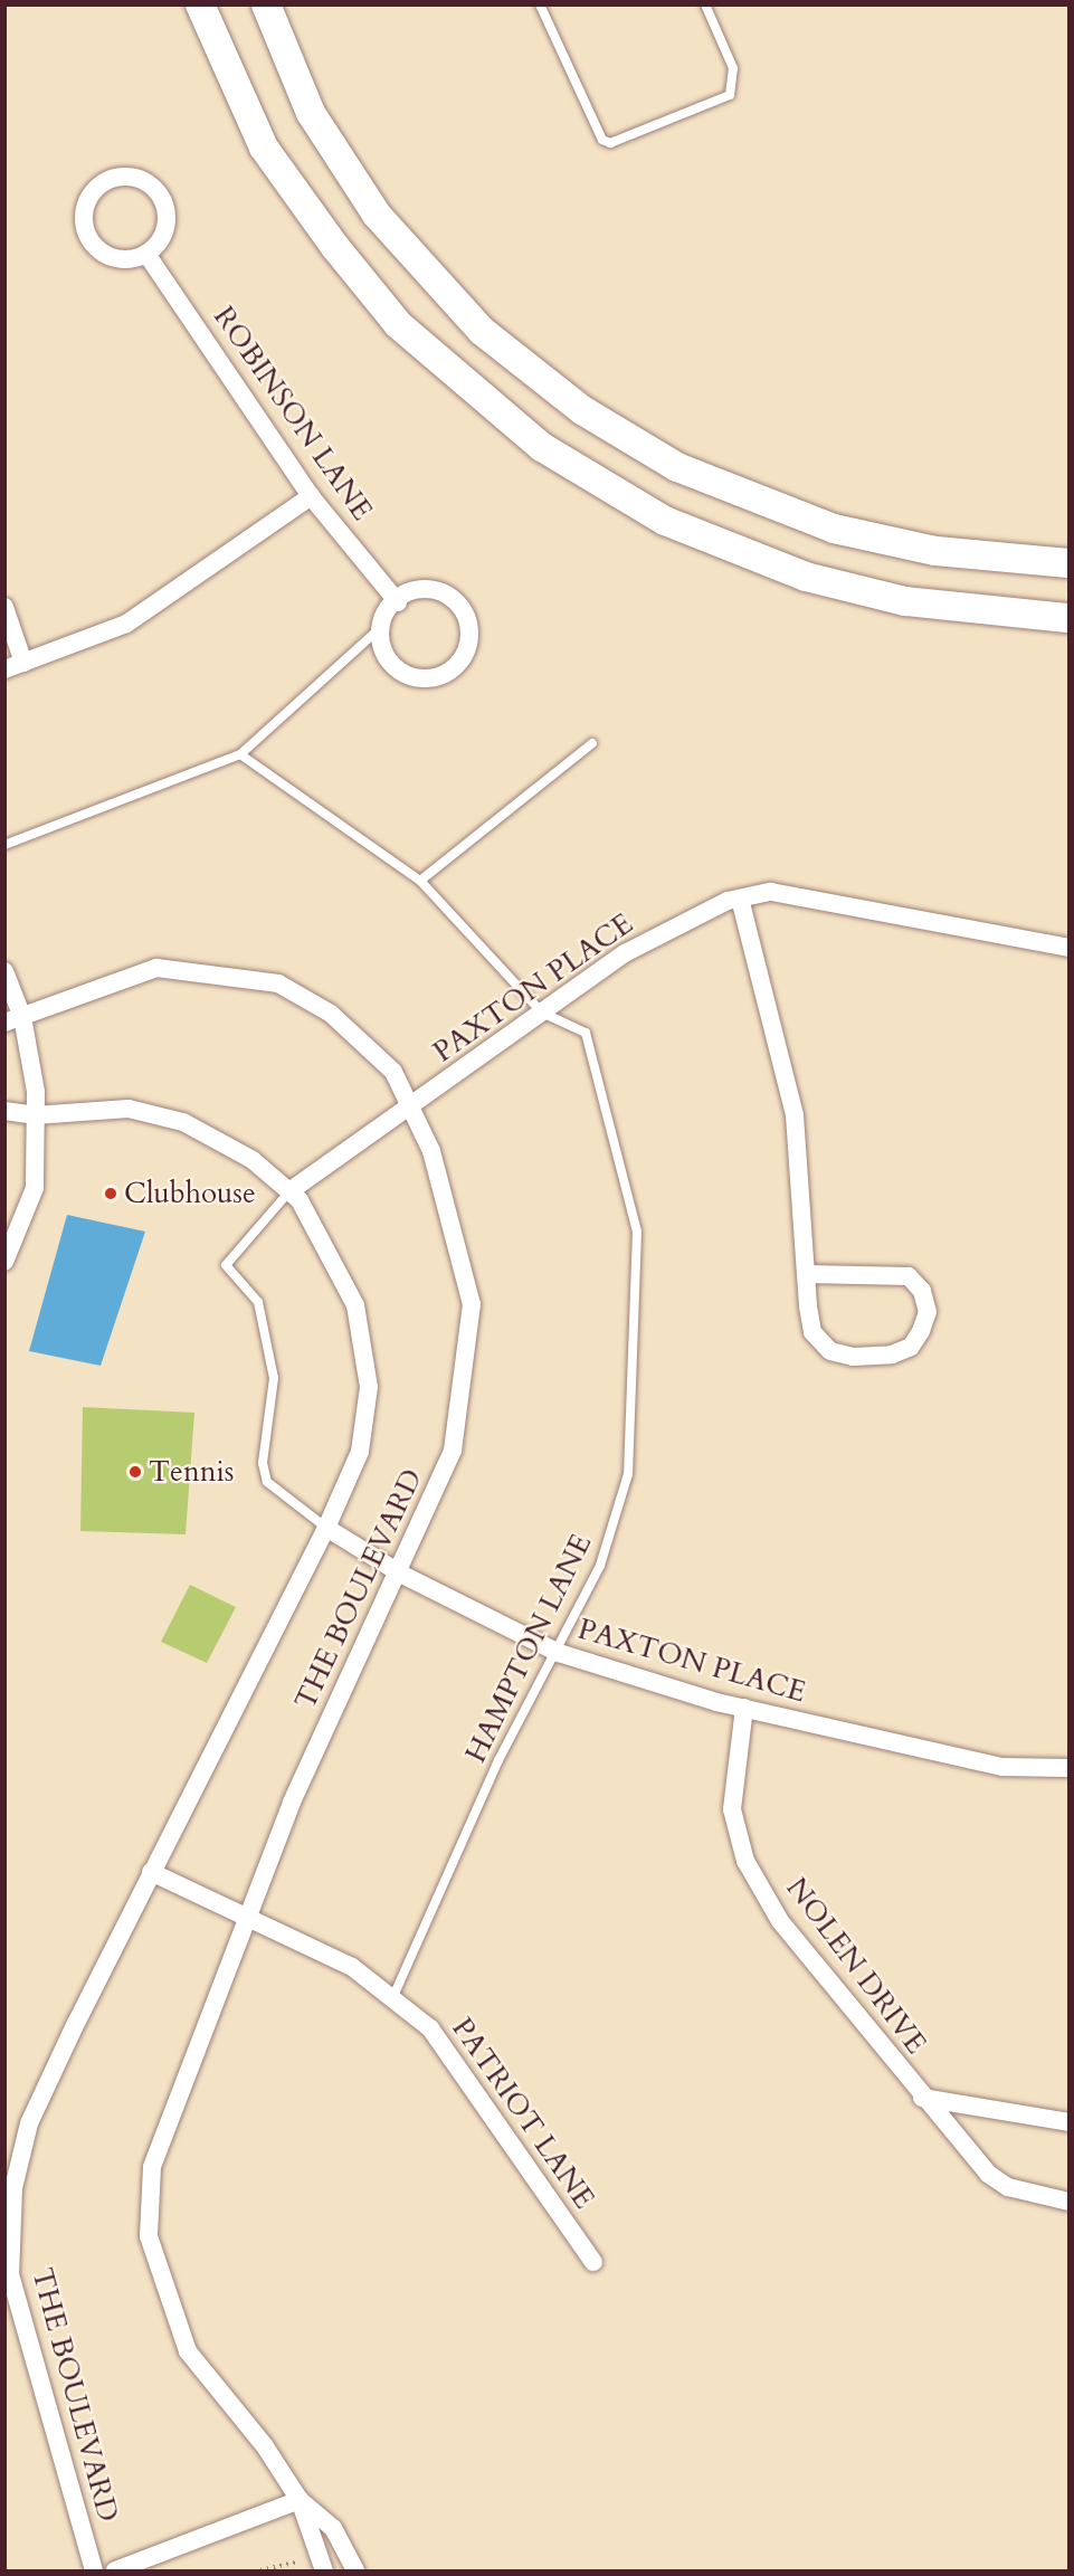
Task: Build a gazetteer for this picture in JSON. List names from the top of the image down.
{
  "streets": {
    "street": [
      "ROBINSON LANE",
      "PAXTON PLACE",
      "THE BOULEVARD",
      "NOLEN DRIVE",
      "PATRIOT LANE"
    ],
    "lane": ["HAMPTON LANE"]
  },
  "crossings": [
    ["PAXTON PLACE", "THE BOULEVARD"],
    ["PAXTON PLACE", "HAMPTON LANE"],
    ["PAXTON PLACE", "NOLEN DRIVE"],
    ["THE BOULEVARD", "PATRIOT LANE"],
    ["HAMPTON LANE", "PATRIOT LANE"]
  ],
  "places": ["Clubhouse", "Tennis"]
}
